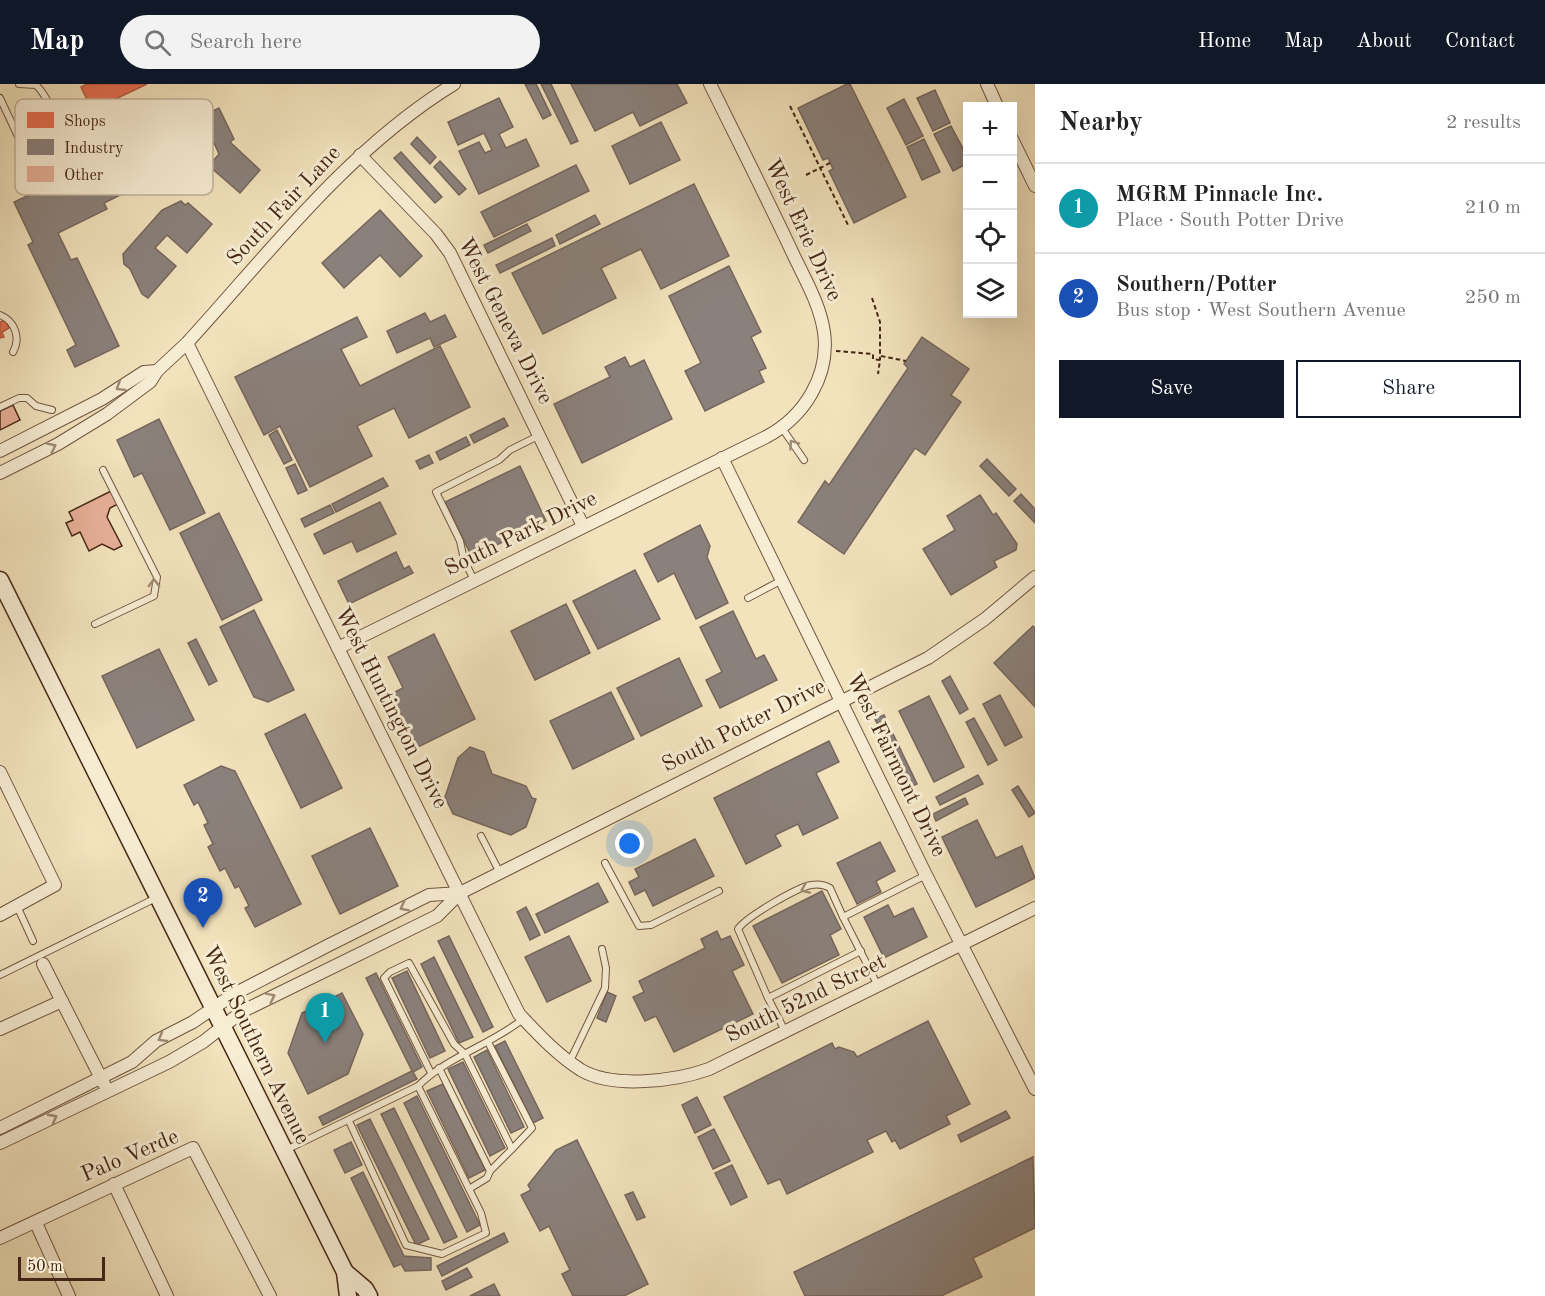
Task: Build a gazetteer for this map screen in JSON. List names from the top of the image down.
{
  "streets": {
    "main road": ["West Southern Avenue"],
    "street": [
      "South Fair Lane",
      "West Erie Drive",
      "West Geneva Drive",
      "South Park Drive",
      "West Huntington Drive",
      "South Potter Drive",
      "West Fairmont Drive",
      "South 52nd Street",
      "Palo Verde"
    ]
  },
  "crossings": [
    ["South Fair Lane", "West Geneva Drive"],
    ["South Fair Lane", "West Huntington Drive"],
    ["West Erie Drive", "South Park Drive"],
    ["West Erie Drive", "West Fairmont Drive"],
    ["West Geneva Drive", "South Park Drive"],
    ["South Park Drive", "West Huntington Drive"],
    ["South Park Drive", "West Fairmont Drive"],
    ["West Huntington Drive", "South Potter Drive"],
    ["West Huntington Drive", "South 52nd Street"],
    ["South Potter Drive", "West Fairmont Drive"],
    ["South Potter Drive", "West Southern Avenue"],
    ["West Fairmont Drive", "South 52nd Street"]
  ],
  "legend": ["Shops", "Industry", "Other"],
  "scale_bar": "50 m",
  "page": {
    "header": "Map",
    "search": "Search here",
    "nav": [
      "Home",
      "Map",
      "About",
      "Contact"
    ],
    "heading": ["Nearby", "2 results"],
    "map_buttons": ["+", "−"],
    "list": [
      {
        "mark": "1",
        "name": "MGRM Pinnacle Inc.",
        "note": "Place · South Potter Drive",
        "value": "210 m"
      },
      {
        "mark": "2",
        "name": "Southern/Potter",
        "note": "Bus stop · West Southern Avenue",
        "value": "250 m"
      }
    ],
    "buttons": ["Save", "Share"],
    "pins": ["2", "1"],
    "scale": "50 m"
  }
}
